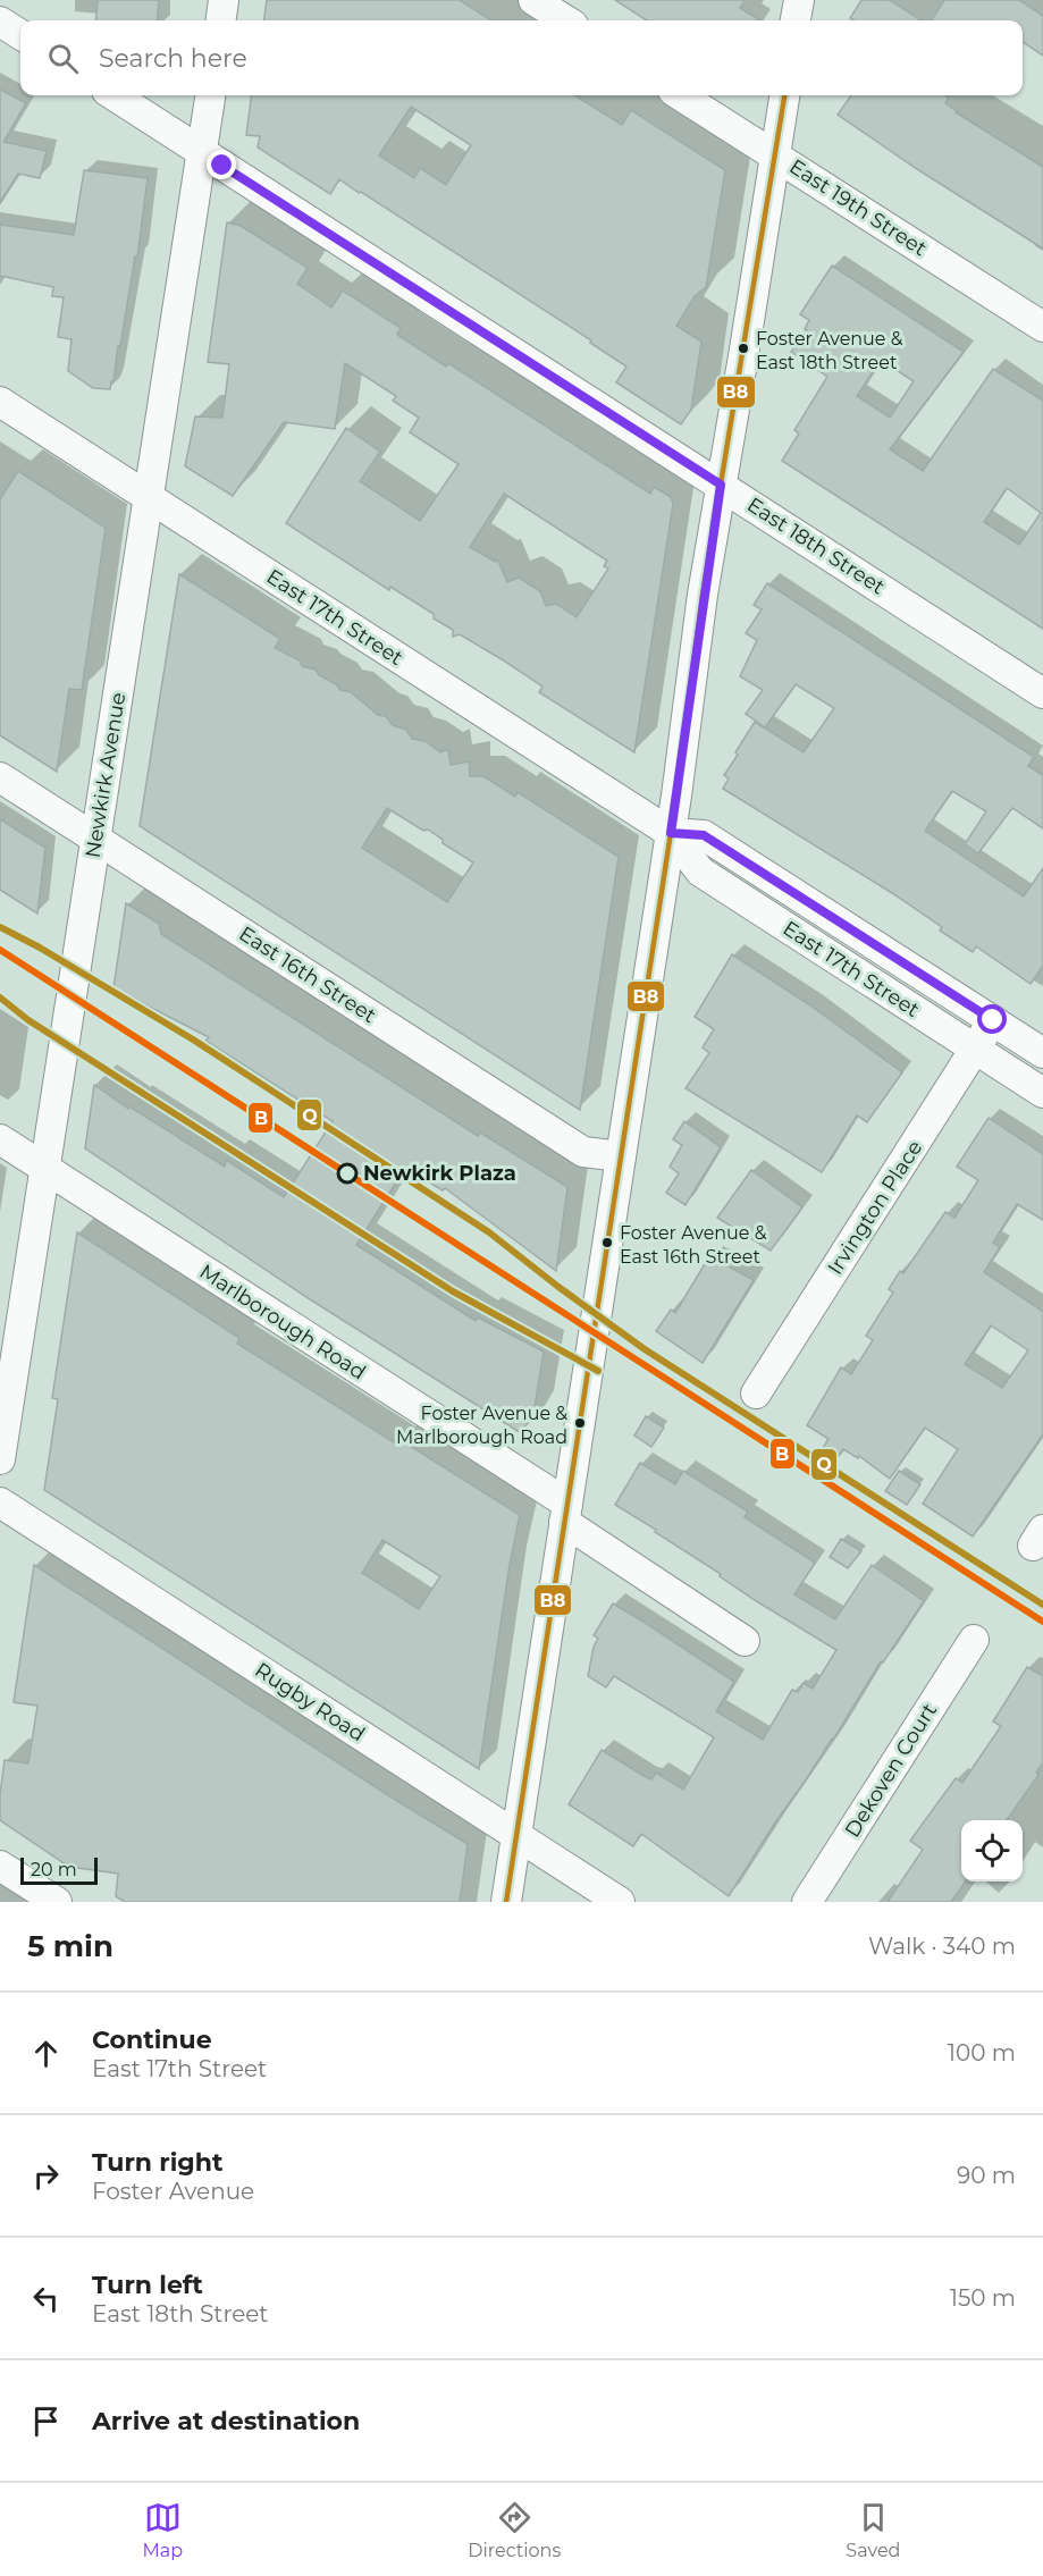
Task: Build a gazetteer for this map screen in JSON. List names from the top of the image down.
{
  "streets": {
    "street": [
      "East 19th Street",
      "East 18th Street",
      "East 17th Street",
      "Newkirk Avenue",
      "East 16th Street",
      "Irvington Place",
      "Marlborough Road",
      "Rugby Road",
      "Dekoven Court"
    ]
  },
  "crossings": [
    ["East 18th Street", "Newkirk Avenue"],
    ["East 17th Street", "Newkirk Avenue"],
    ["East 17th Street", "Irvington Place"],
    ["Newkirk Avenue", "East 16th Street"],
    ["Newkirk Avenue", "Marlborough Road"]
  ],
  "places": [
    "Foster Avenue & East 18th Street",
    "Newkirk Plaza",
    "Foster Avenue & East 16th Street",
    "Foster Avenue & Marlborough Road"
  ],
  "lines": ["transit line B8", "transit line Q", "transit line B"],
  "scale_bar": "20 m",
  "page": {
    "search": "Search here",
    "scale": "20 m",
    "heading": ["5 min", "Walk · 340 m"],
    "list": [
      ["Continue", "East 17th Street", "100 m"],
      ["Turn right", "Foster Avenue", "90 m"],
      ["Turn left", "East 18th Street", "150 m"],
      "Arrive at destination"
    ],
    "nav": ["Map", "Directions", "Saved"]
  }
}
